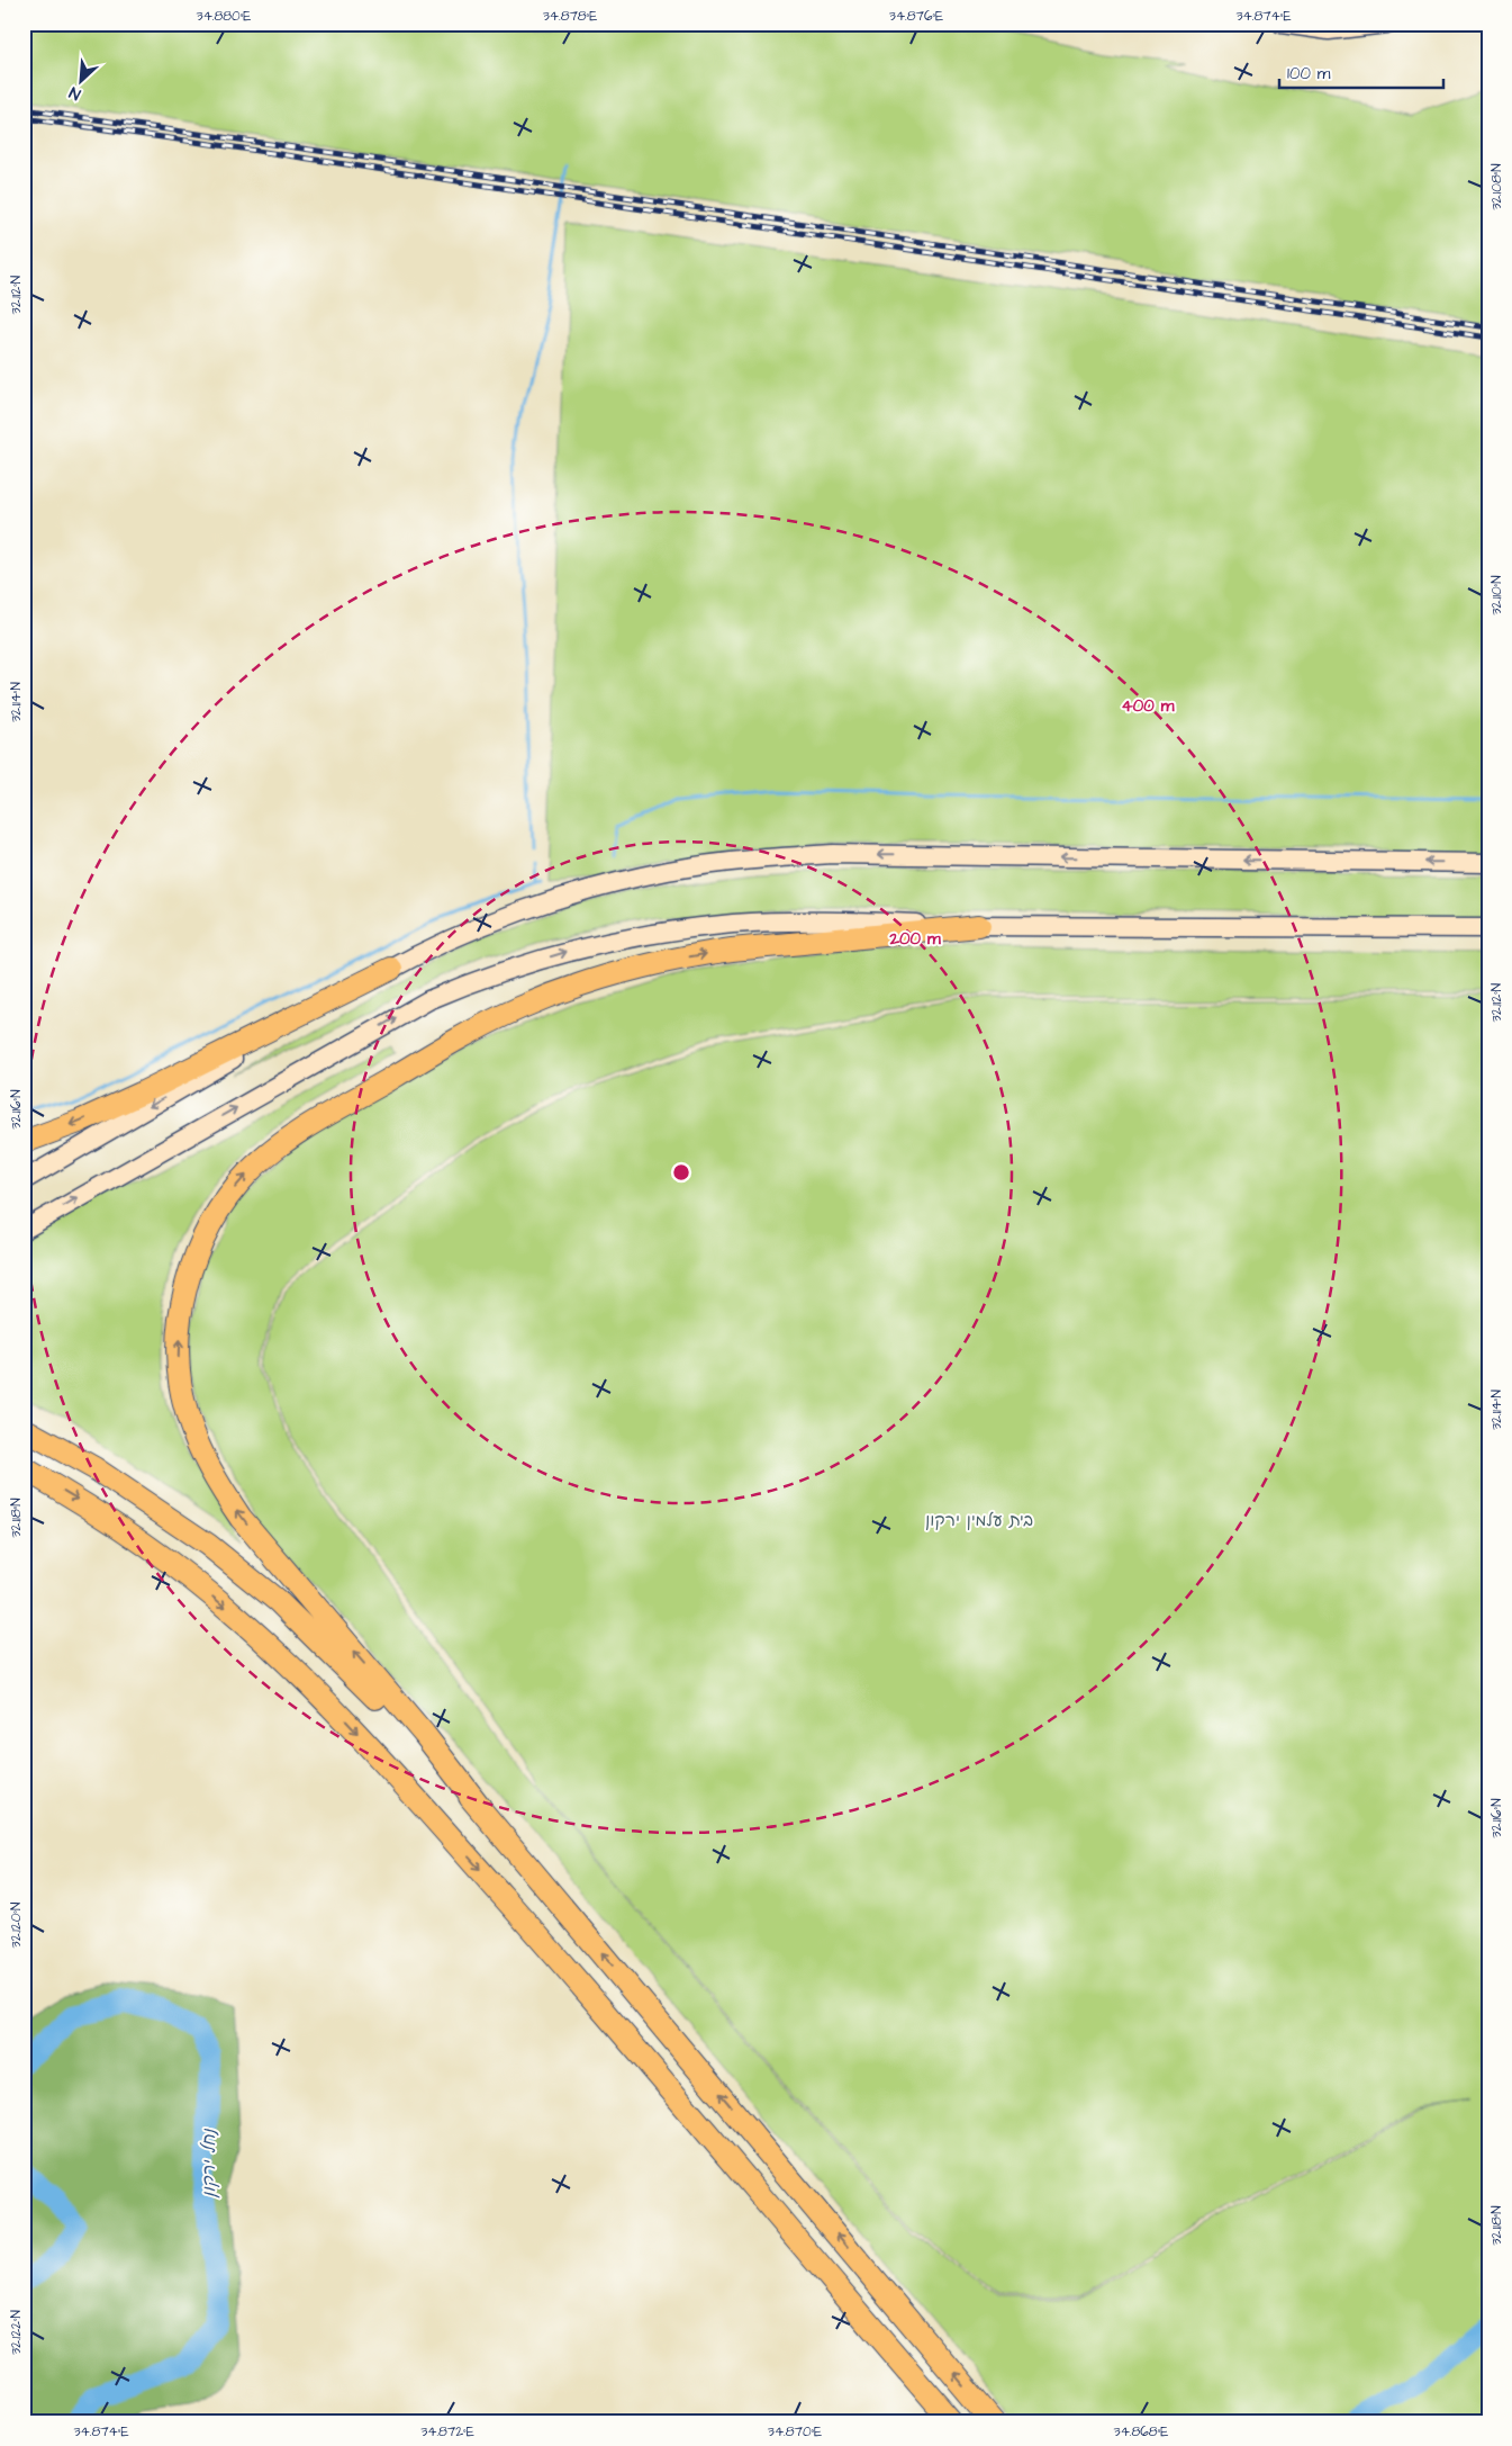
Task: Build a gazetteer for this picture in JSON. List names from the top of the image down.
{
  "water": ["נחל ירקון"],
  "parks": ["בית עלמין ירקון"],
  "scale_bar": "100 m",
  "north": "bottom left",
  "coordinates": [
    "34.880°E",
    "34.878°E",
    "34.876°E",
    "34.874°E",
    "32.108°N",
    "32.112°N",
    "32.110°N",
    "32.114°N",
    "32.116°N",
    "32.118°N",
    "32.120°N",
    "32.122°N",
    "34.872°E",
    "34.870°E",
    "34.868°E"
  ],
  "rings": ["400 m", "200 m"]
}
